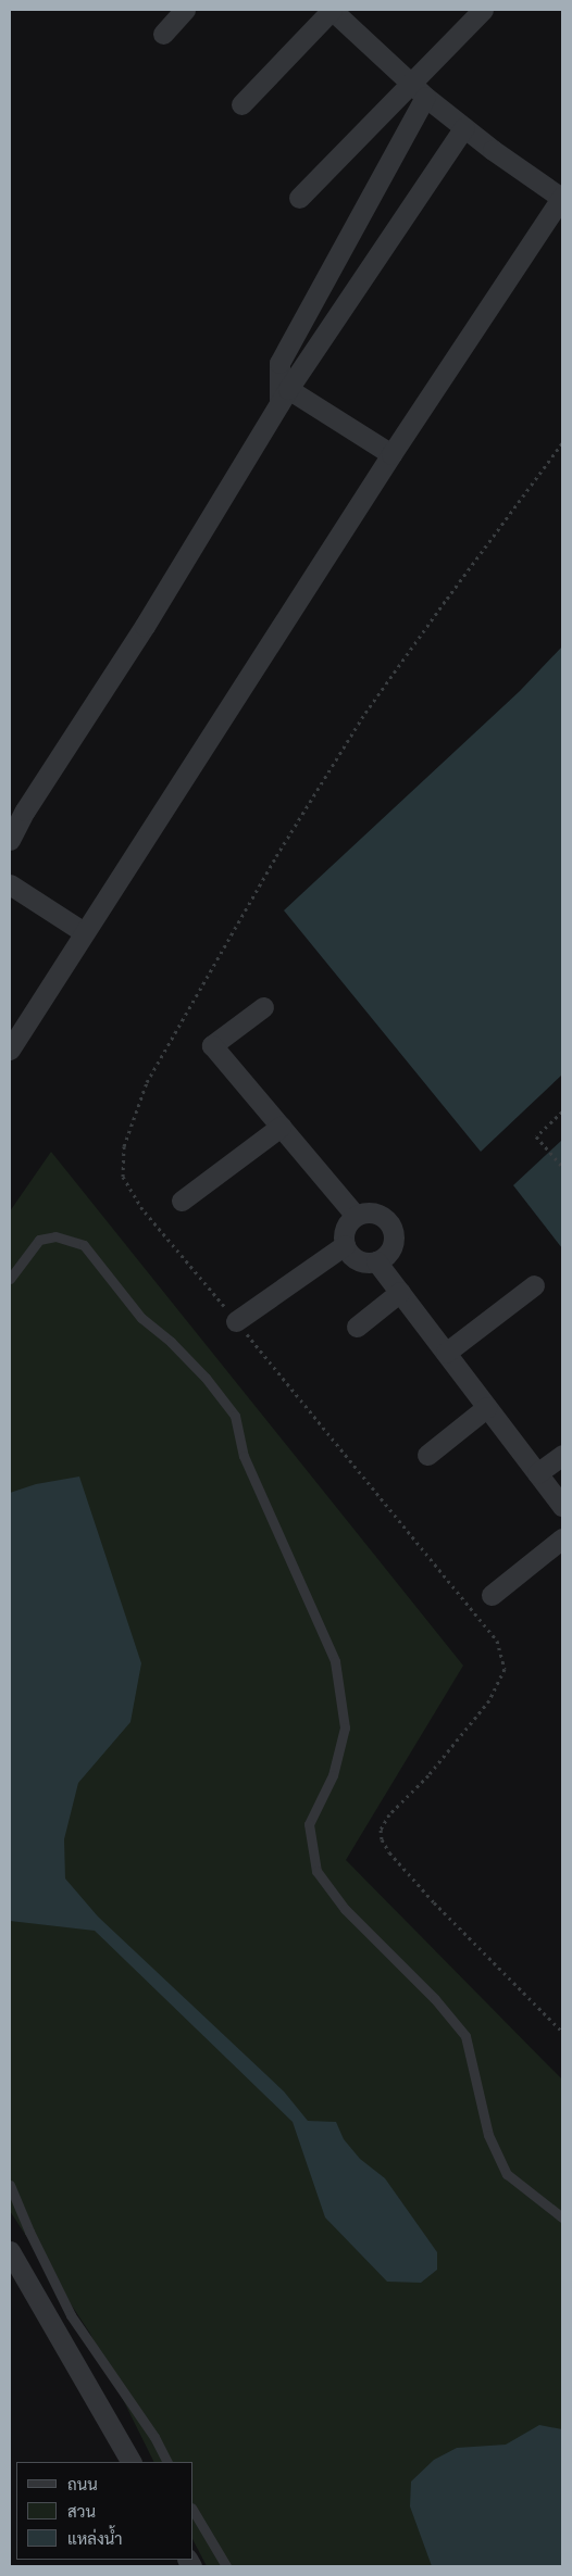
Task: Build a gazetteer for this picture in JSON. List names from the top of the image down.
{
  "legend": ["ถนน", "สวน", "แหล่งน้ำ"]
}
